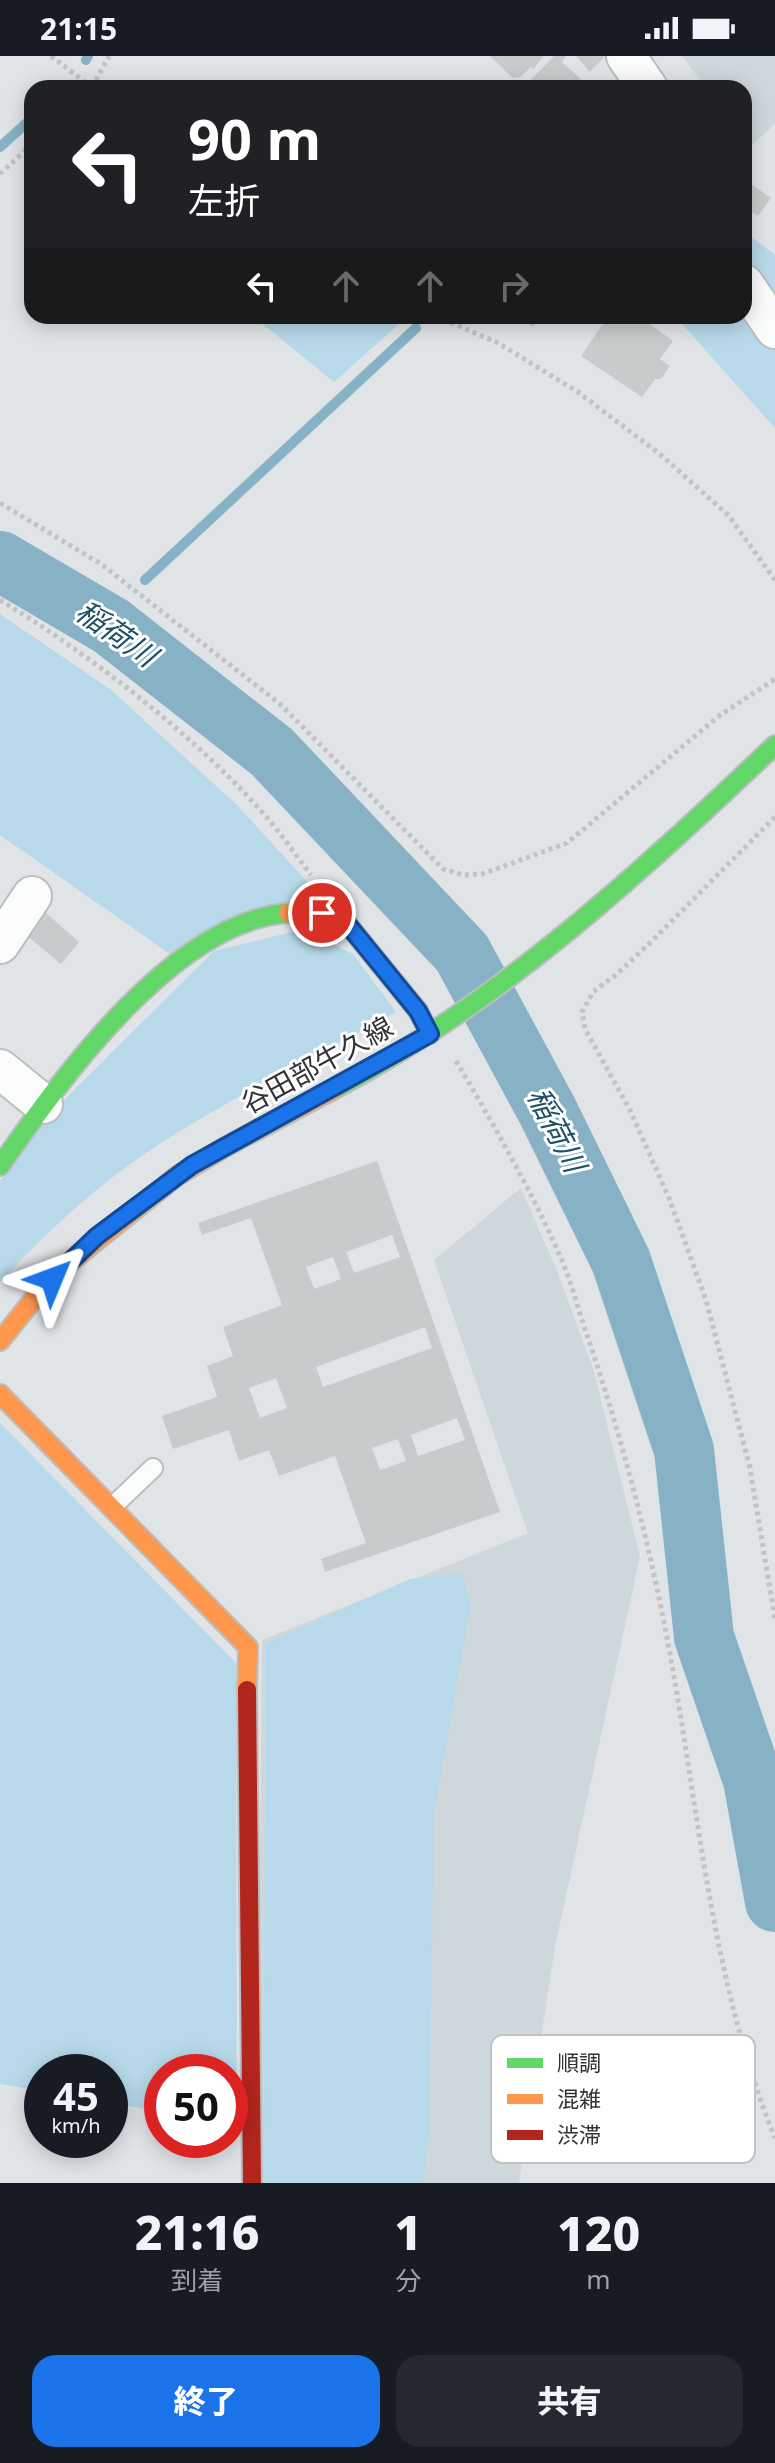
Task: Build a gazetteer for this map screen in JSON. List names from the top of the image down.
{
  "streets": {
    "street": ["谷田部牛久線"]
  },
  "water": ["稲荷川"],
  "legend": ["順調", "混雑", "渋滞"],
  "page": {
    "status": "21:15",
    "turn": ["90 m", "左折"],
    "speed": "45 km/h",
    "limit": "50",
    "eta": [
      "21:16",
      "到着",
      "1",
      "分",
      "120",
      "m"
    ],
    "buttons": ["終了", "共有"]
  }
}
